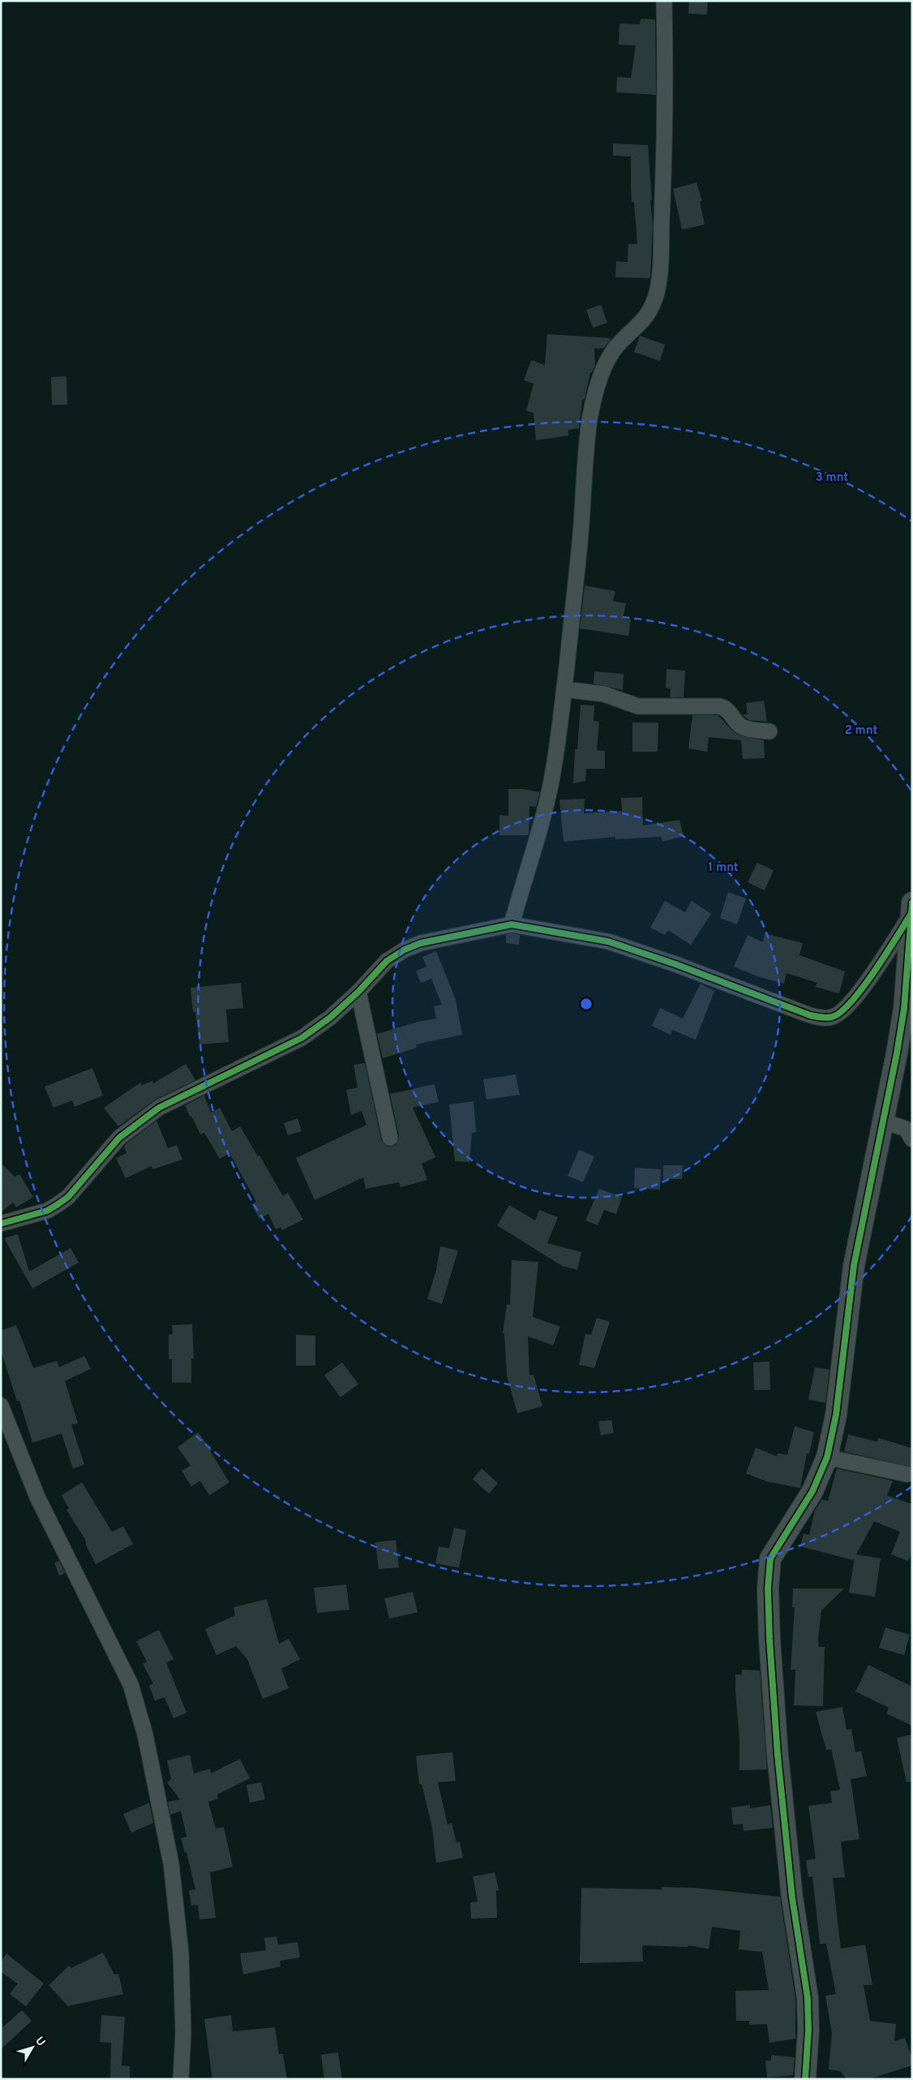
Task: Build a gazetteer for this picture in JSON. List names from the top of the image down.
{
  "north": "top right",
  "rings": ["3 mnt", "2 mnt", "1 mnt"]
}
